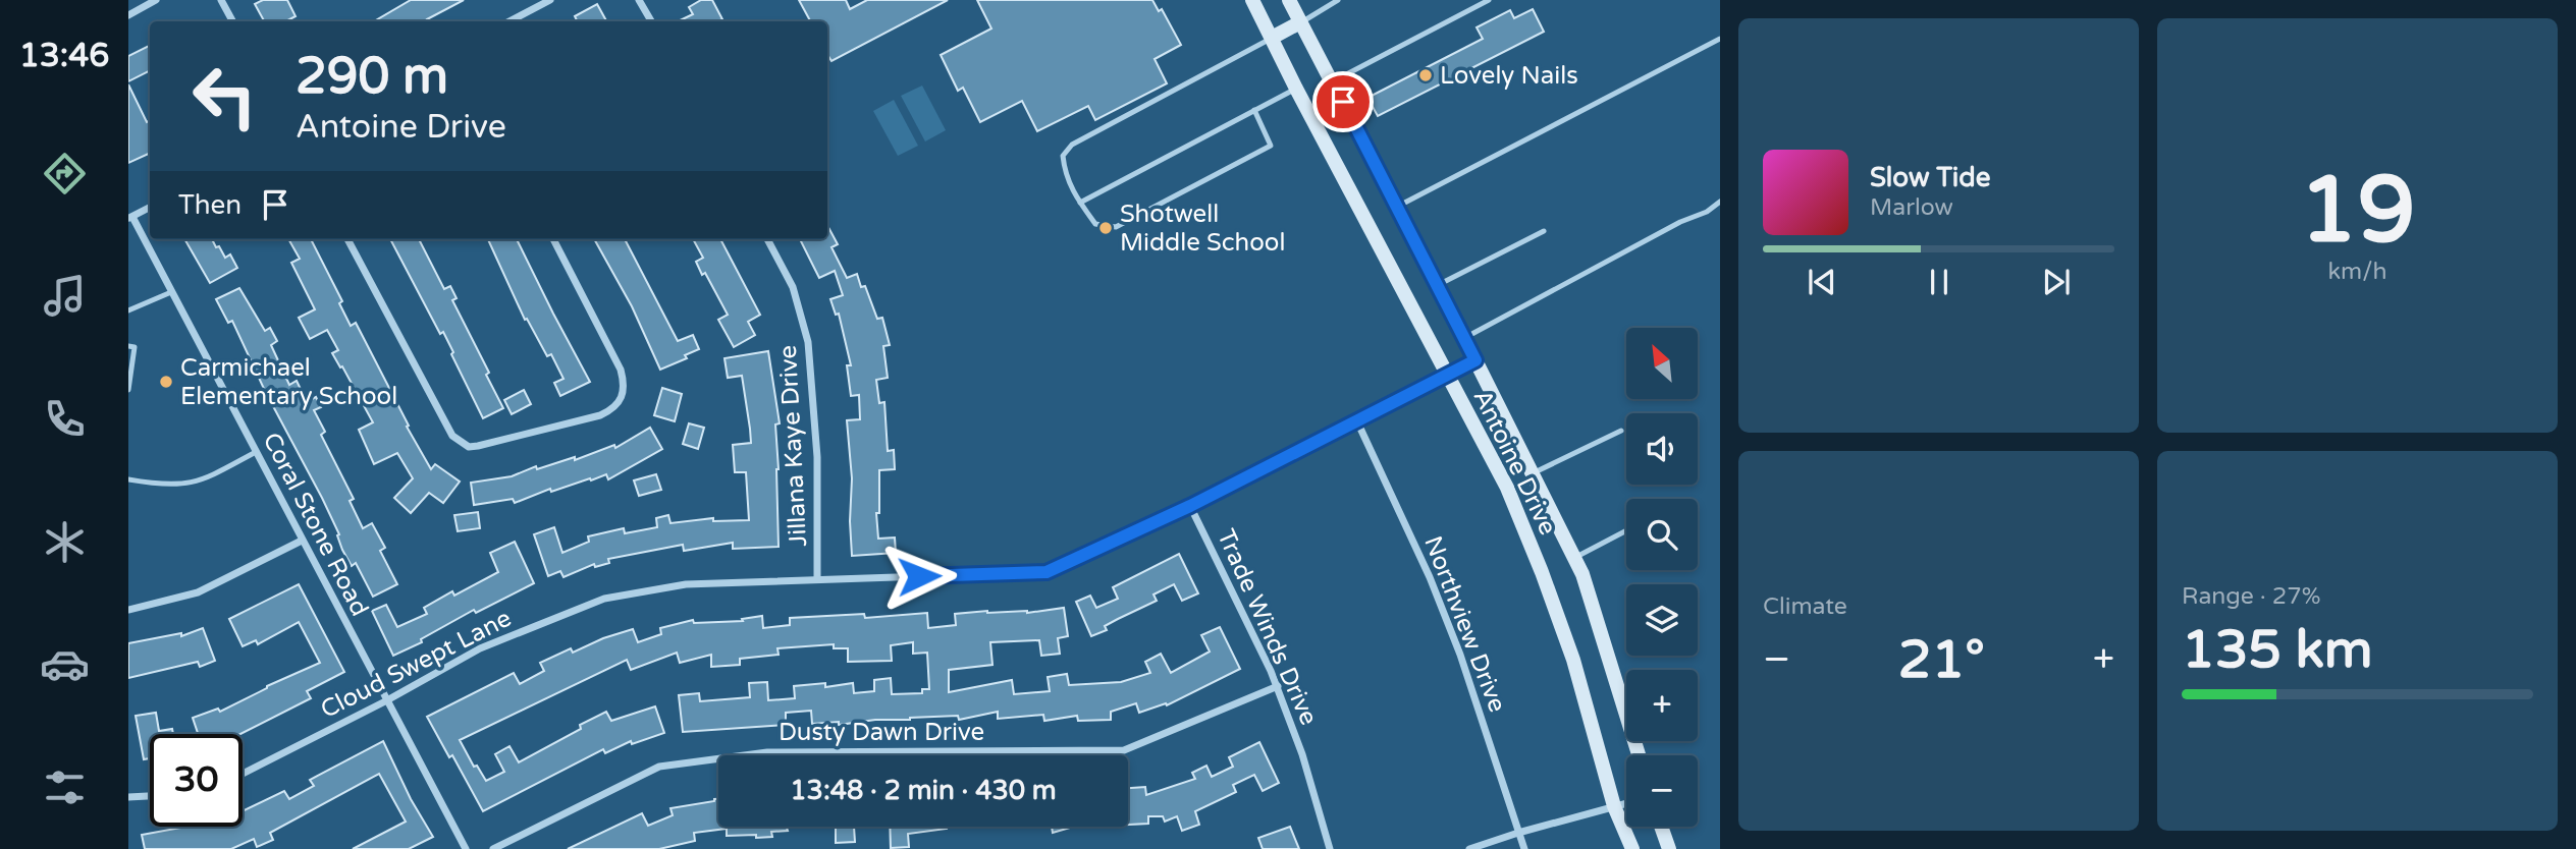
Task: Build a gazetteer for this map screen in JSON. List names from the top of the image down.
{
  "streets": {
    "main road": ["Antoine Drive"],
    "street": [
      "Jillana Kaye Drive",
      "Coral Stone Road",
      "Northview Drive",
      "Trade Winds Drive",
      "Cloud Swept Lane",
      "Dusty Dawn Drive"
    ]
  },
  "crossings": [
    ["Jillana Kaye Drive", "Cloud Swept Lane"],
    ["Antoine Drive", "Cloud Swept Lane"],
    ["Coral Stone Road", "Cloud Swept Lane"],
    ["Northview Drive", "Cloud Swept Lane"],
    ["Trade Winds Drive", "Cloud Swept Lane"],
    ["Trade Winds Drive", "Dusty Dawn Drive"]
  ],
  "places": ["Lovely Nails", "Shotwell Middle School", "Carmichael Elementary School"],
  "north": "top left",
  "page": {
    "tabs": "13:46",
    "tile": [
      ["19", "km/h"],
      "Climate",
      ["Range · 27%", "135 km"]
    ],
    "turn": ["290 m", "Antoine Drive"],
    "song": ["Slow Tide", "Marlow"],
    "then": "Then",
    "map_buttons": ["+", "−"],
    "heat": ["−", "21°", "+"],
    "limit": "30",
    "trip": "13:48 · 2 min · 430 m"
  }
}
